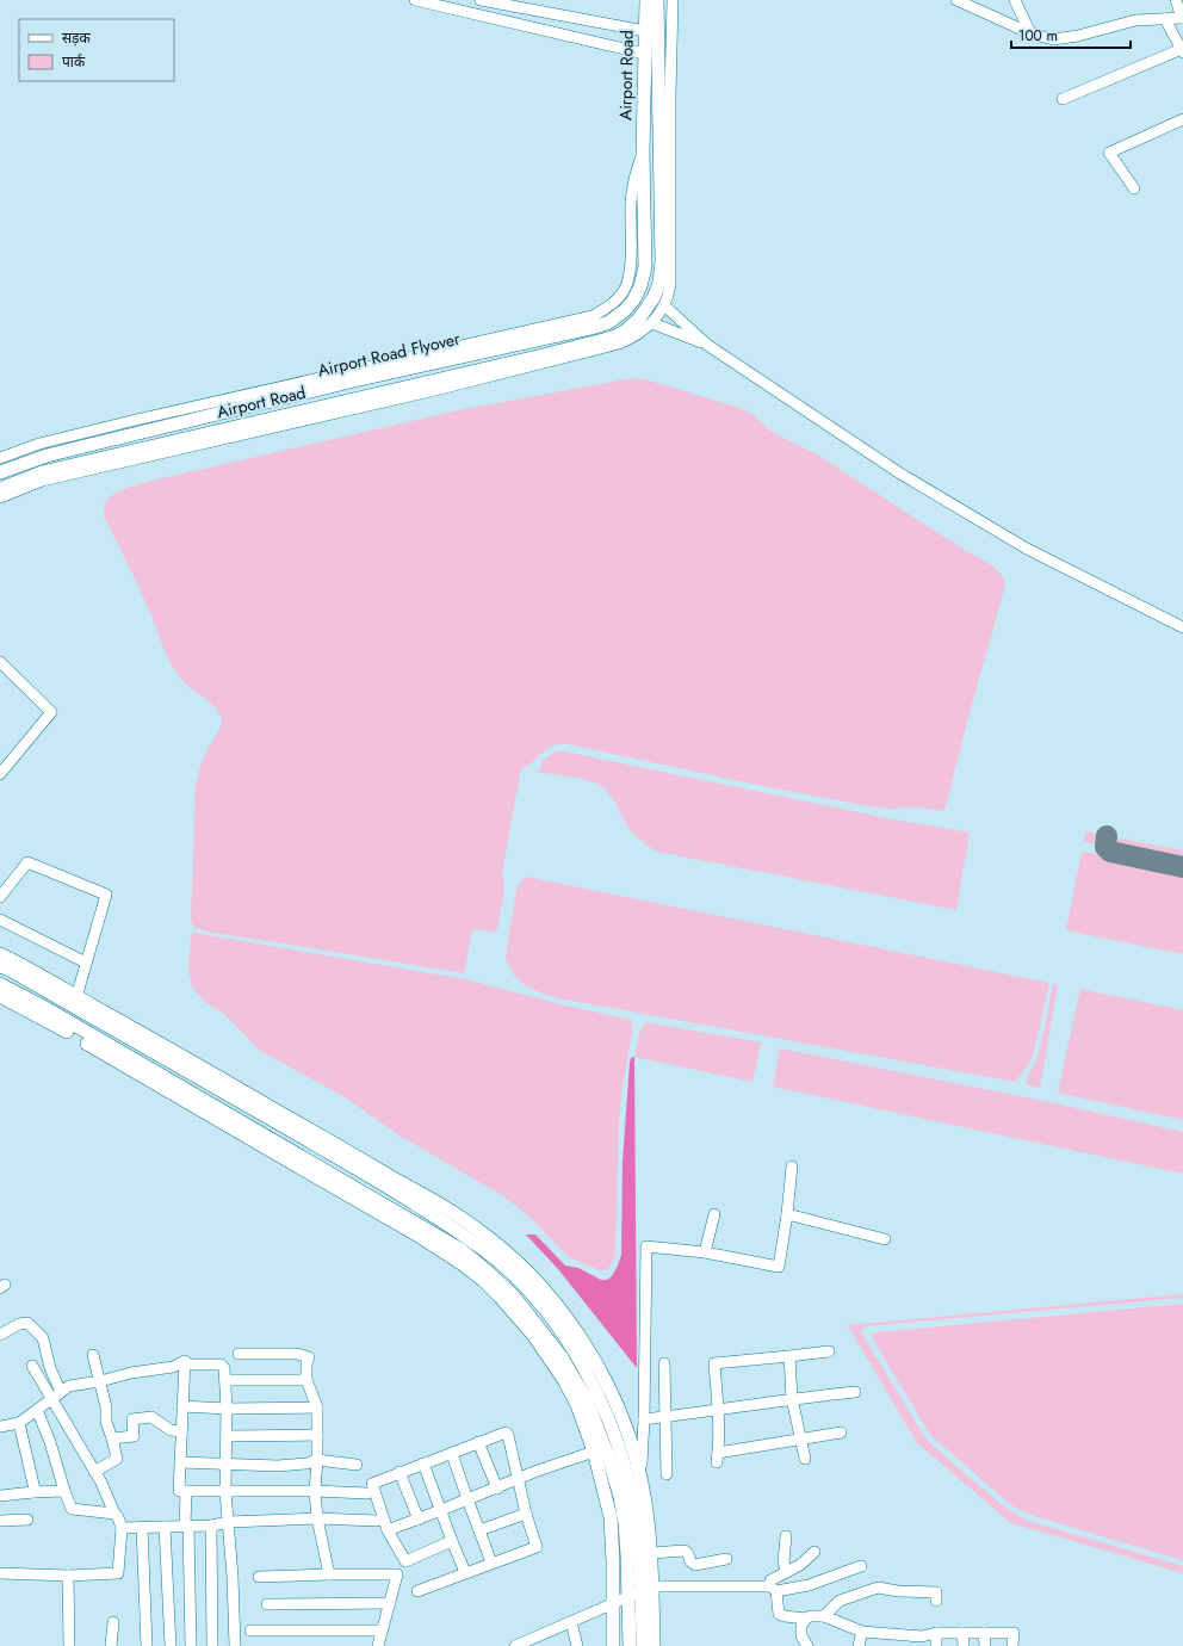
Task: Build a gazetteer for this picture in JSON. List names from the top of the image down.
{
  "streets": {
    "main road": ["Airport Road", "Airport Road Flyover"]
  },
  "crossings": [
    ["Airport Road", "Airport Road Flyover"]
  ],
  "legend": ["सड़क", "पार्क"],
  "scale_bar": "100 m"
}
